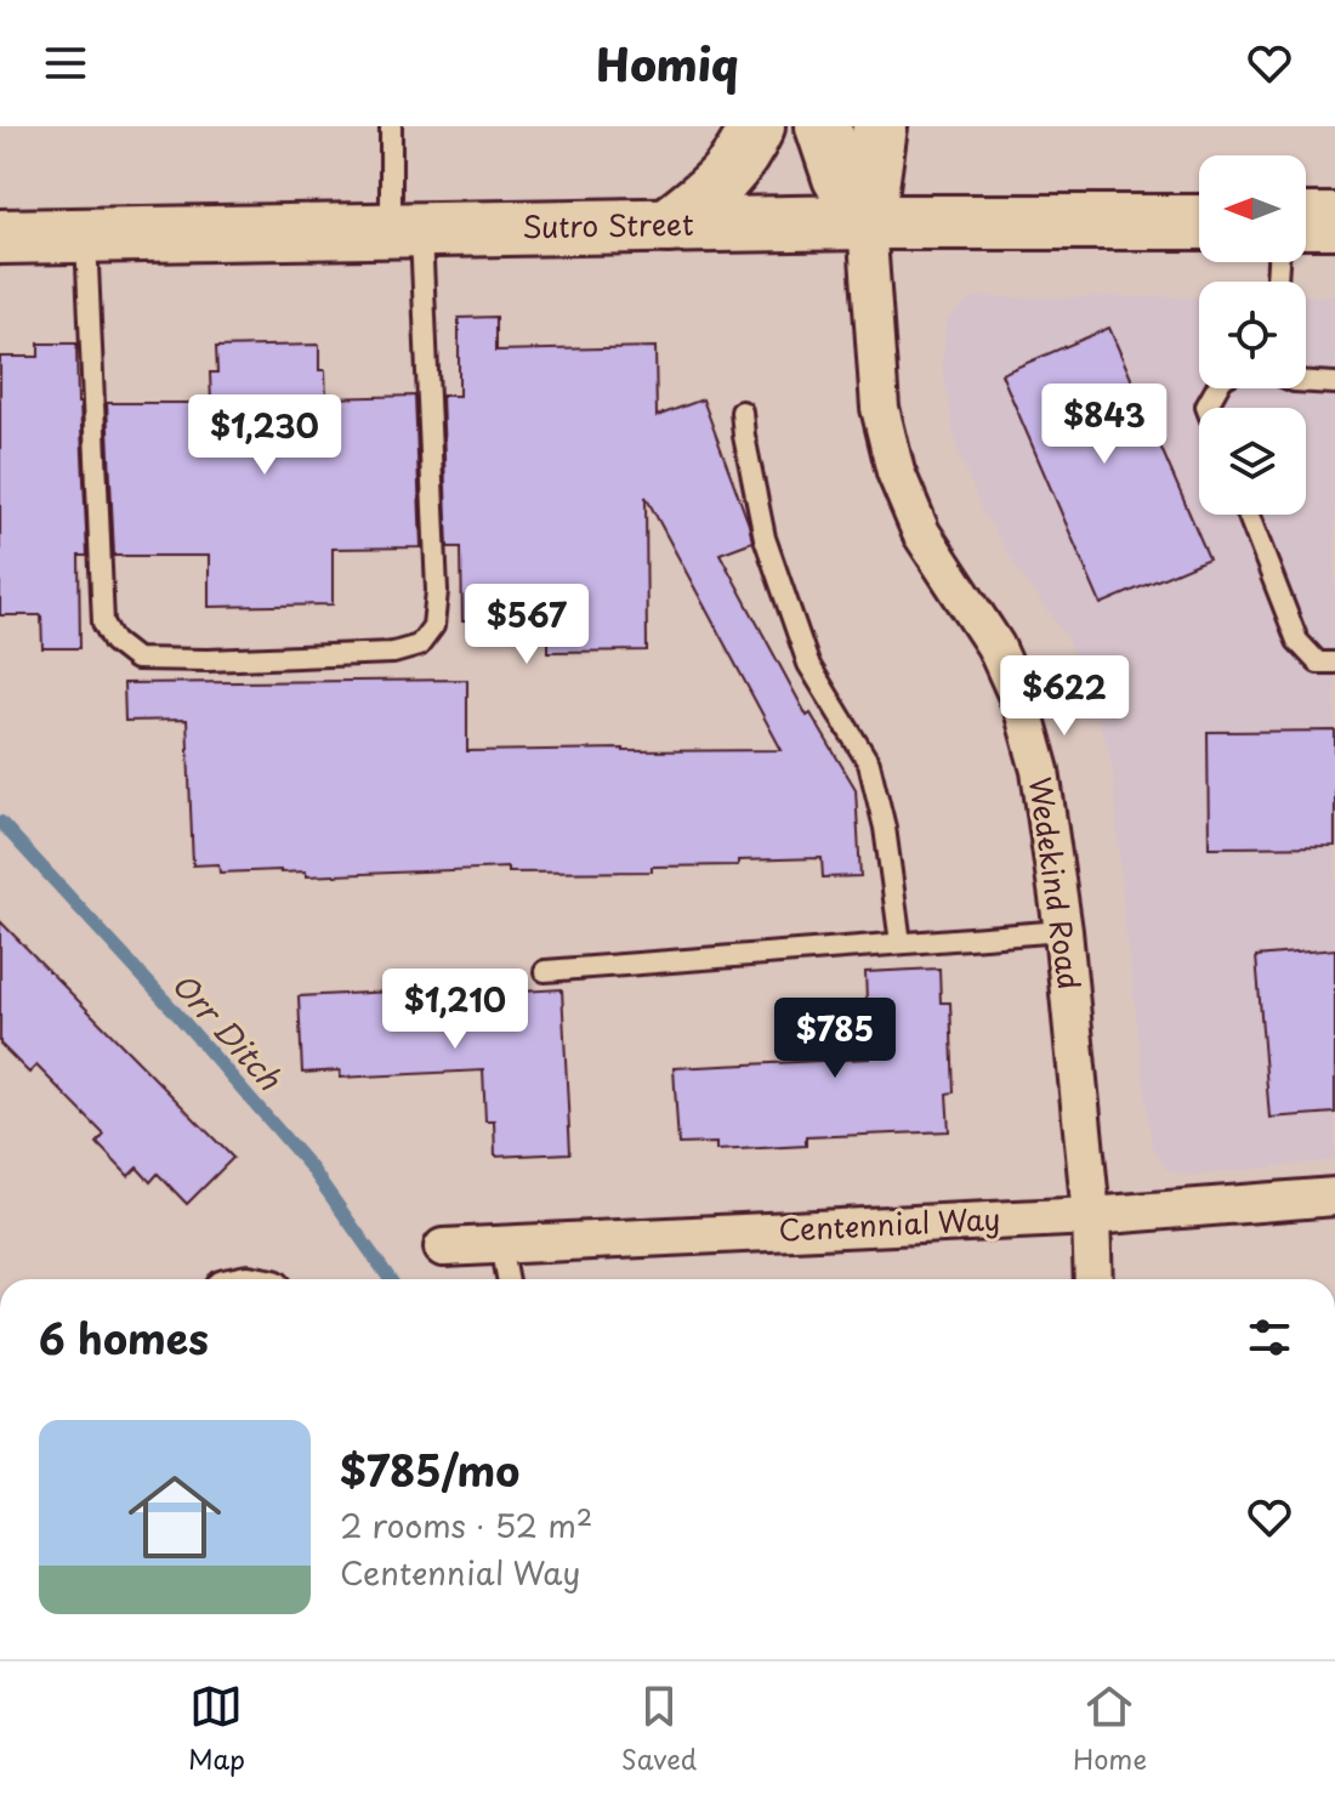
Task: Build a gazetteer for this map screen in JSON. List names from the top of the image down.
{
  "streets": {
    "main road": ["Sutro Street", "Wedekind Road"],
    "street": ["Centennial Way"]
  },
  "crossings": [
    ["Sutro Street", "Wedekind Road"],
    ["Wedekind Road", "Centennial Way"]
  ],
  "water": ["Orr Ditch"],
  "north": "left",
  "page": {
    "header": "Homiq",
    "price": [
      "$843",
      "$1,230",
      "$567",
      "$622",
      "$1,210",
      "$785"
    ],
    "heading": "6 homes",
    "list": [
      {
        "name": "$785/mo",
        "note": "2 rooms · 52 m² · Centennial Way"
      }
    ],
    "tabs": ["Map", "Saved", "Home"]
  }
}
